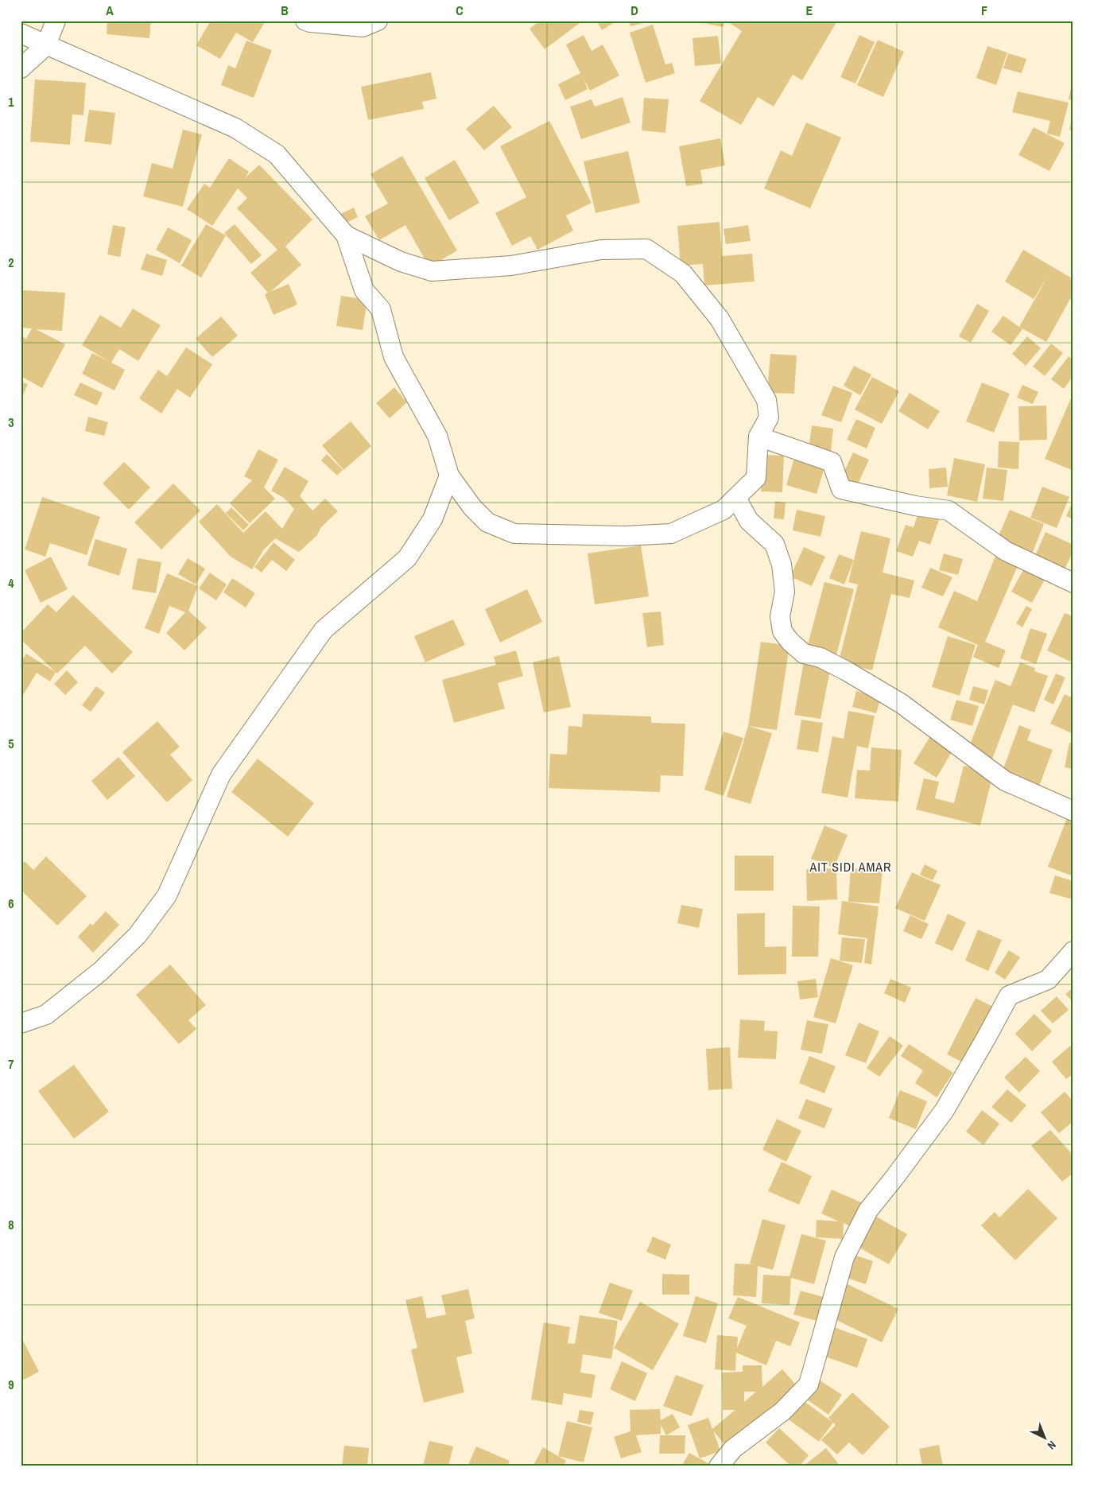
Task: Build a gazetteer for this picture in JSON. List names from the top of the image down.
{
  "districts": ["AIT SIDI AMAR"],
  "north": "bottom right",
  "grid": {
    "columns": [
      "A",
      "B",
      "C",
      "D",
      "E",
      "F"
    ],
    "rows": [
      "1",
      "2",
      "3",
      "4",
      "5",
      "6",
      "7",
      "8",
      "9"
    ]
  }
}
